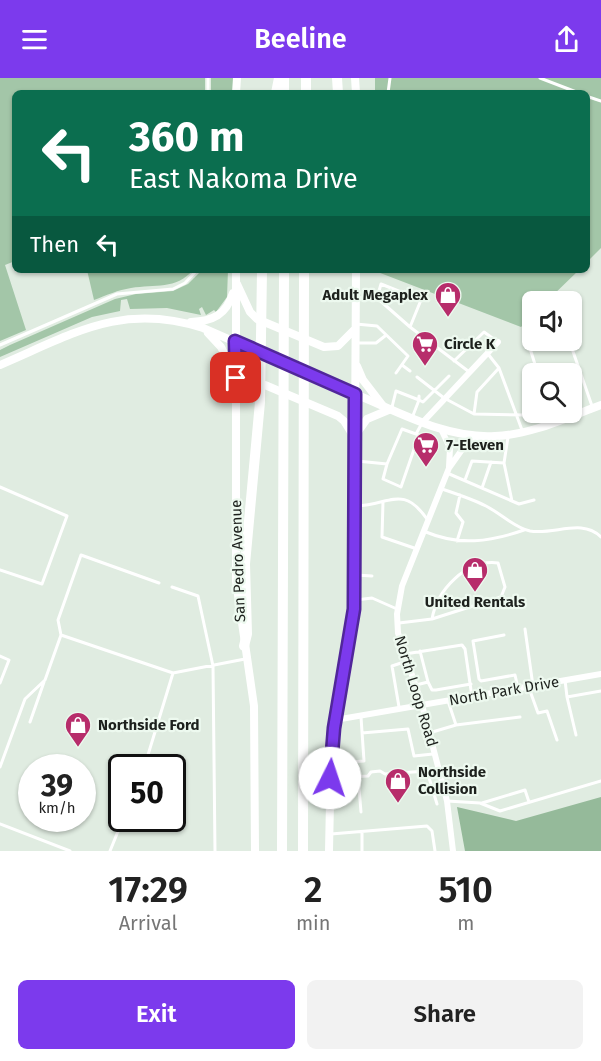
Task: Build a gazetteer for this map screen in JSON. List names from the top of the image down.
{
  "streets": {
    "main road": ["San Pedro Avenue"],
    "street": ["North Loop Road", "North Park Drive"]
  },
  "crossings": [
    ["North Loop Road", "North Park Drive"]
  ],
  "places": {
    "shop": [
      "Adult Megaplex",
      "United Rentals",
      "Northside Ford",
      "Northside Collision"
    ],
    "supermarket": ["Circle K", "7-Eleven"]
  },
  "page": {
    "header": "Beeline",
    "turn": ["360 m", "East Nakoma Drive"],
    "then": "Then",
    "speed": "39 km/h",
    "limit": "50",
    "eta": [
      "17:29",
      "Arrival",
      "2",
      "min",
      "510",
      "m"
    ],
    "buttons": ["Exit", "Share"]
  }
}
